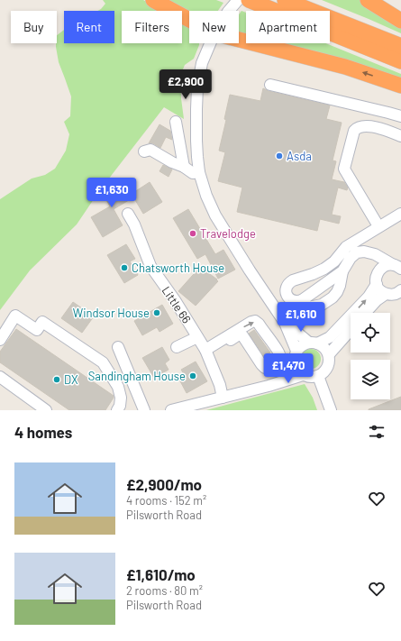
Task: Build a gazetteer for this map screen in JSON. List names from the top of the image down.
{
  "streets": {
    "street": ["Little 66"]
  },
  "places": [
    "Asda",
    "Travelodge",
    "Chatsworth House",
    "Windsor House",
    "Sandingham House",
    "DX"
  ],
  "page": {
    "chip": [
      "Buy",
      "Rent",
      "Filters",
      "New",
      "Apartment"
    ],
    "price": [
      "£2,900",
      "£1,630",
      "£1,610",
      "£1,470"
    ],
    "heading": "4 homes",
    "list": [
      {
        "name": "£2,900/mo",
        "note": "4 rooms · 152 m² · Pilsworth Road"
      },
      {
        "name": "£1,610/mo",
        "note": "2 rooms · 80 m² · Pilsworth Road"
      }
    ]
  }
}
